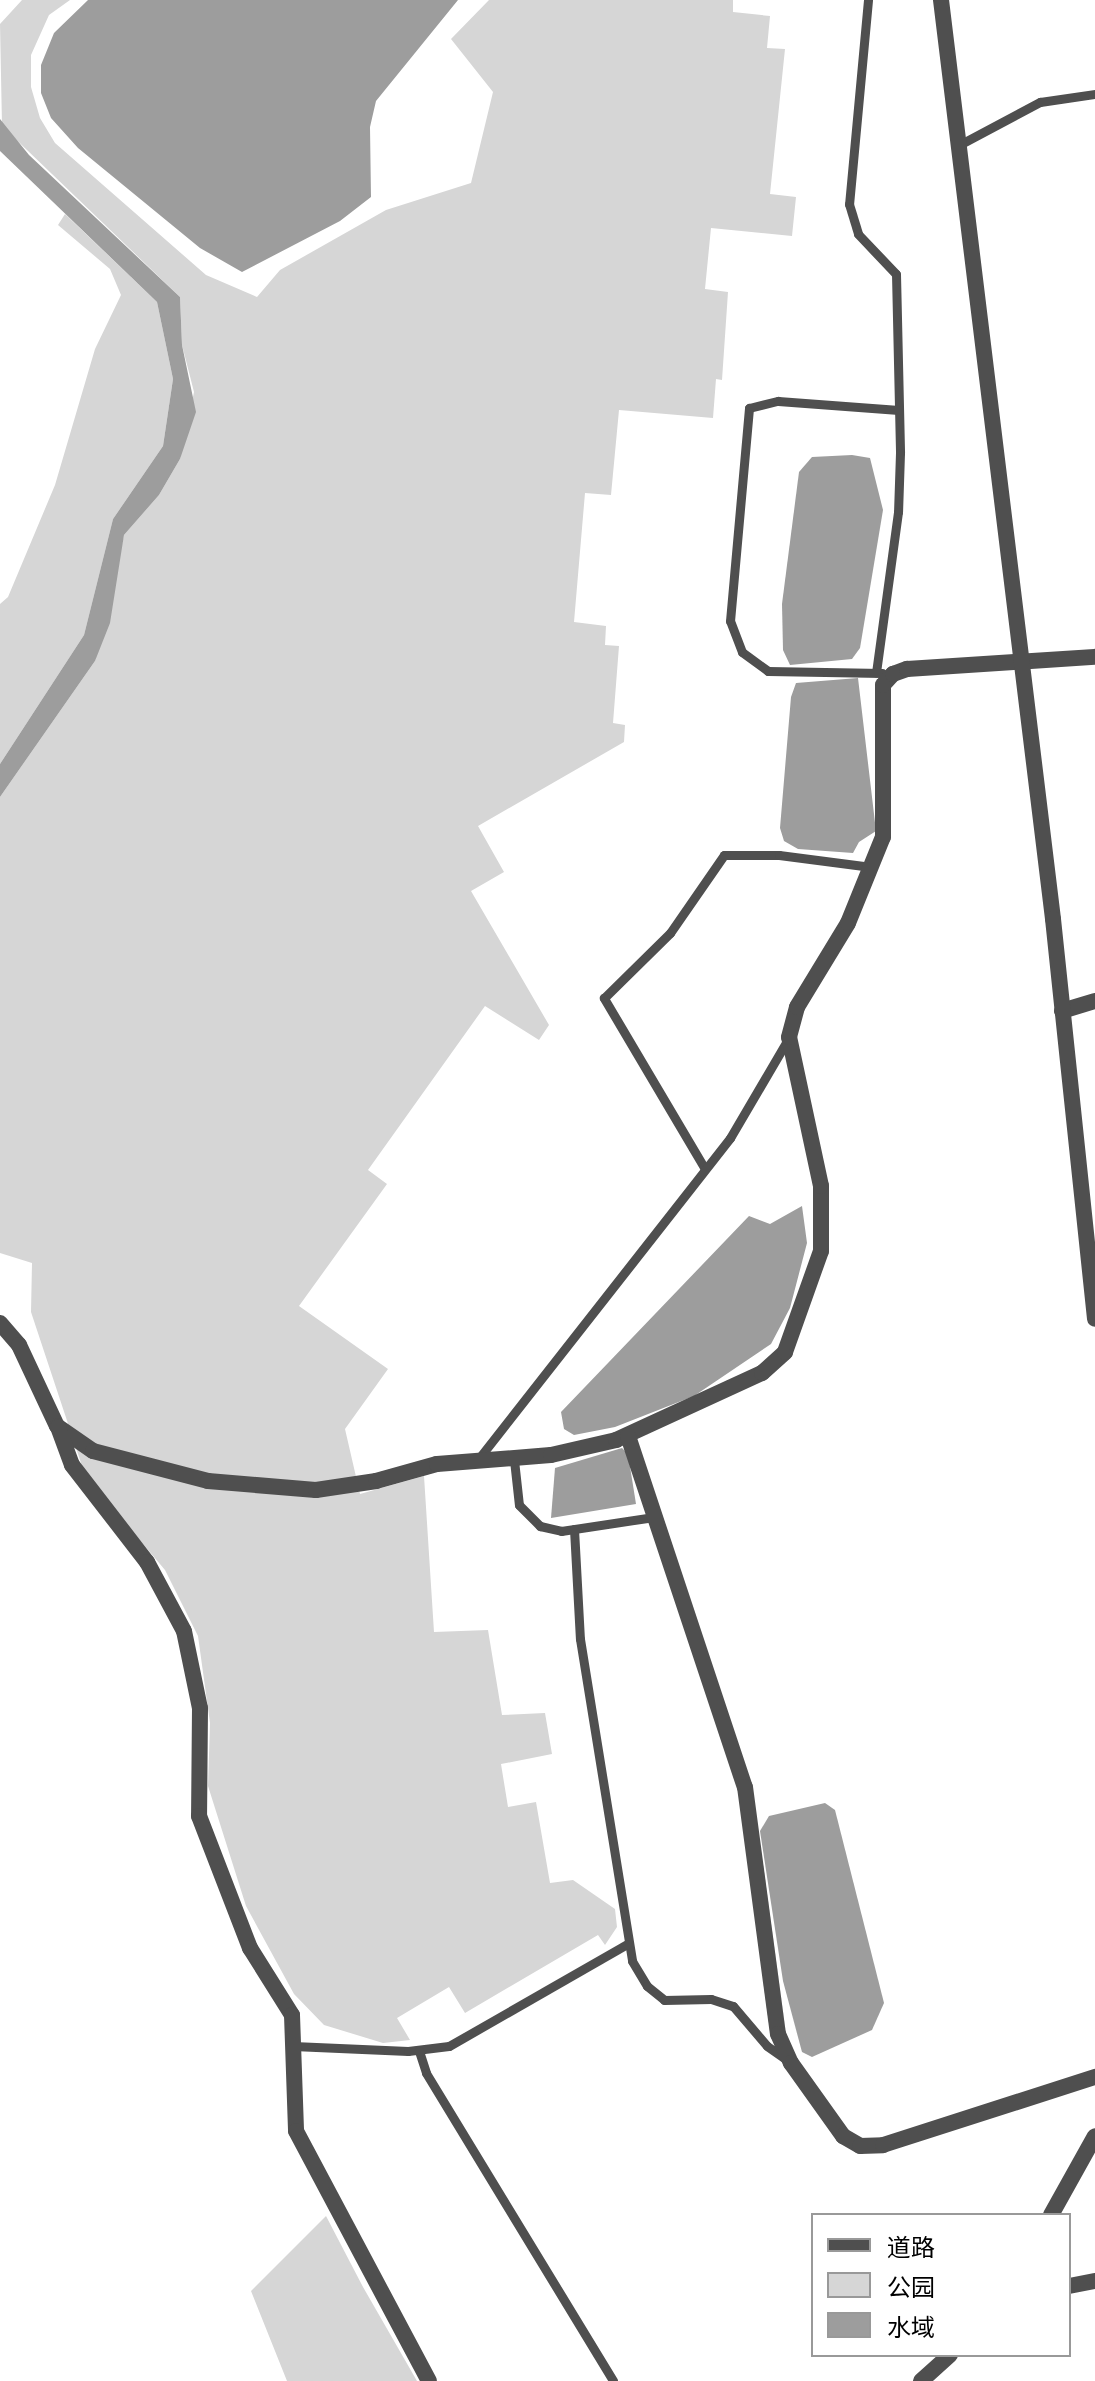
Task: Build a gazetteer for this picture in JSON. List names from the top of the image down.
{
  "legend": ["道路", "公园", "水域"]
}
